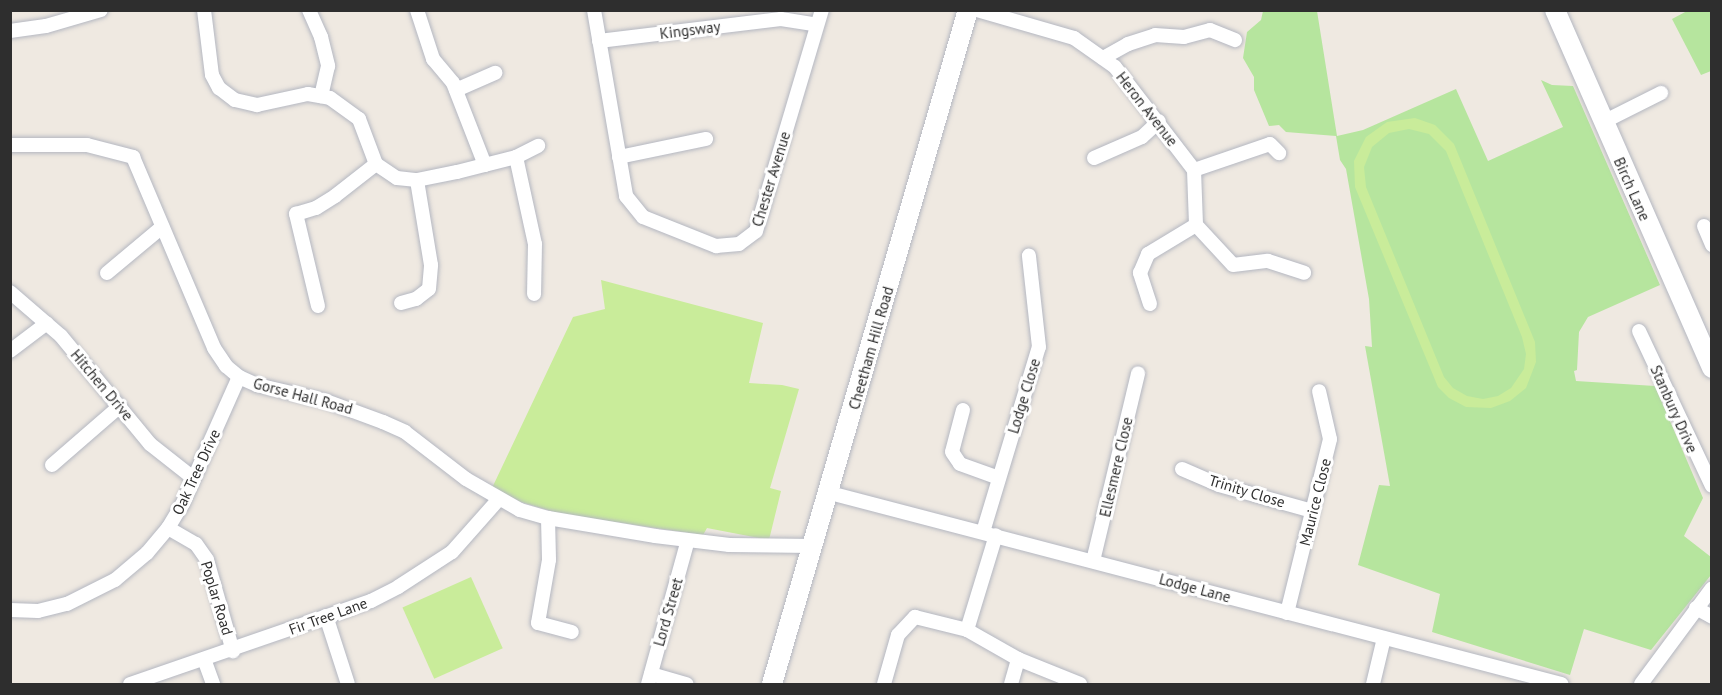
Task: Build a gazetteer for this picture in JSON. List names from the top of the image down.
{
  "streets": {
    "main road": ["Birch Lane", "Cheetham Hill Road"],
    "street": [
      "Kingsway",
      "Heron Avenue",
      "Chester Avenue",
      "Hitchen Drive",
      "Gorse Hall Road",
      "Lodge Close",
      "Stanbury Drive",
      "Ellesmere Close",
      "Oak Tree Drive",
      "Trinity Close",
      "Maurice Close",
      "Lodge Lane",
      "Poplar Road",
      "Lord Street",
      "Fir Tree Lane"
    ]
  },
  "crossings": [
    ["Kingsway", "Chester Avenue"],
    ["Cheetham Hill Road", "Gorse Hall Road"],
    ["Cheetham Hill Road", "Lodge Lane"],
    ["Hitchen Drive", "Oak Tree Drive"],
    ["Gorse Hall Road", "Oak Tree Drive"],
    ["Gorse Hall Road", "Lord Street"],
    ["Gorse Hall Road", "Fir Tree Lane"],
    ["Lodge Close", "Lodge Lane"],
    ["Ellesmere Close", "Lodge Lane"],
    ["Oak Tree Drive", "Poplar Road"],
    ["Trinity Close", "Maurice Close"],
    ["Maurice Close", "Lodge Lane"],
    ["Poplar Road", "Fir Tree Lane"]
  ]
}
